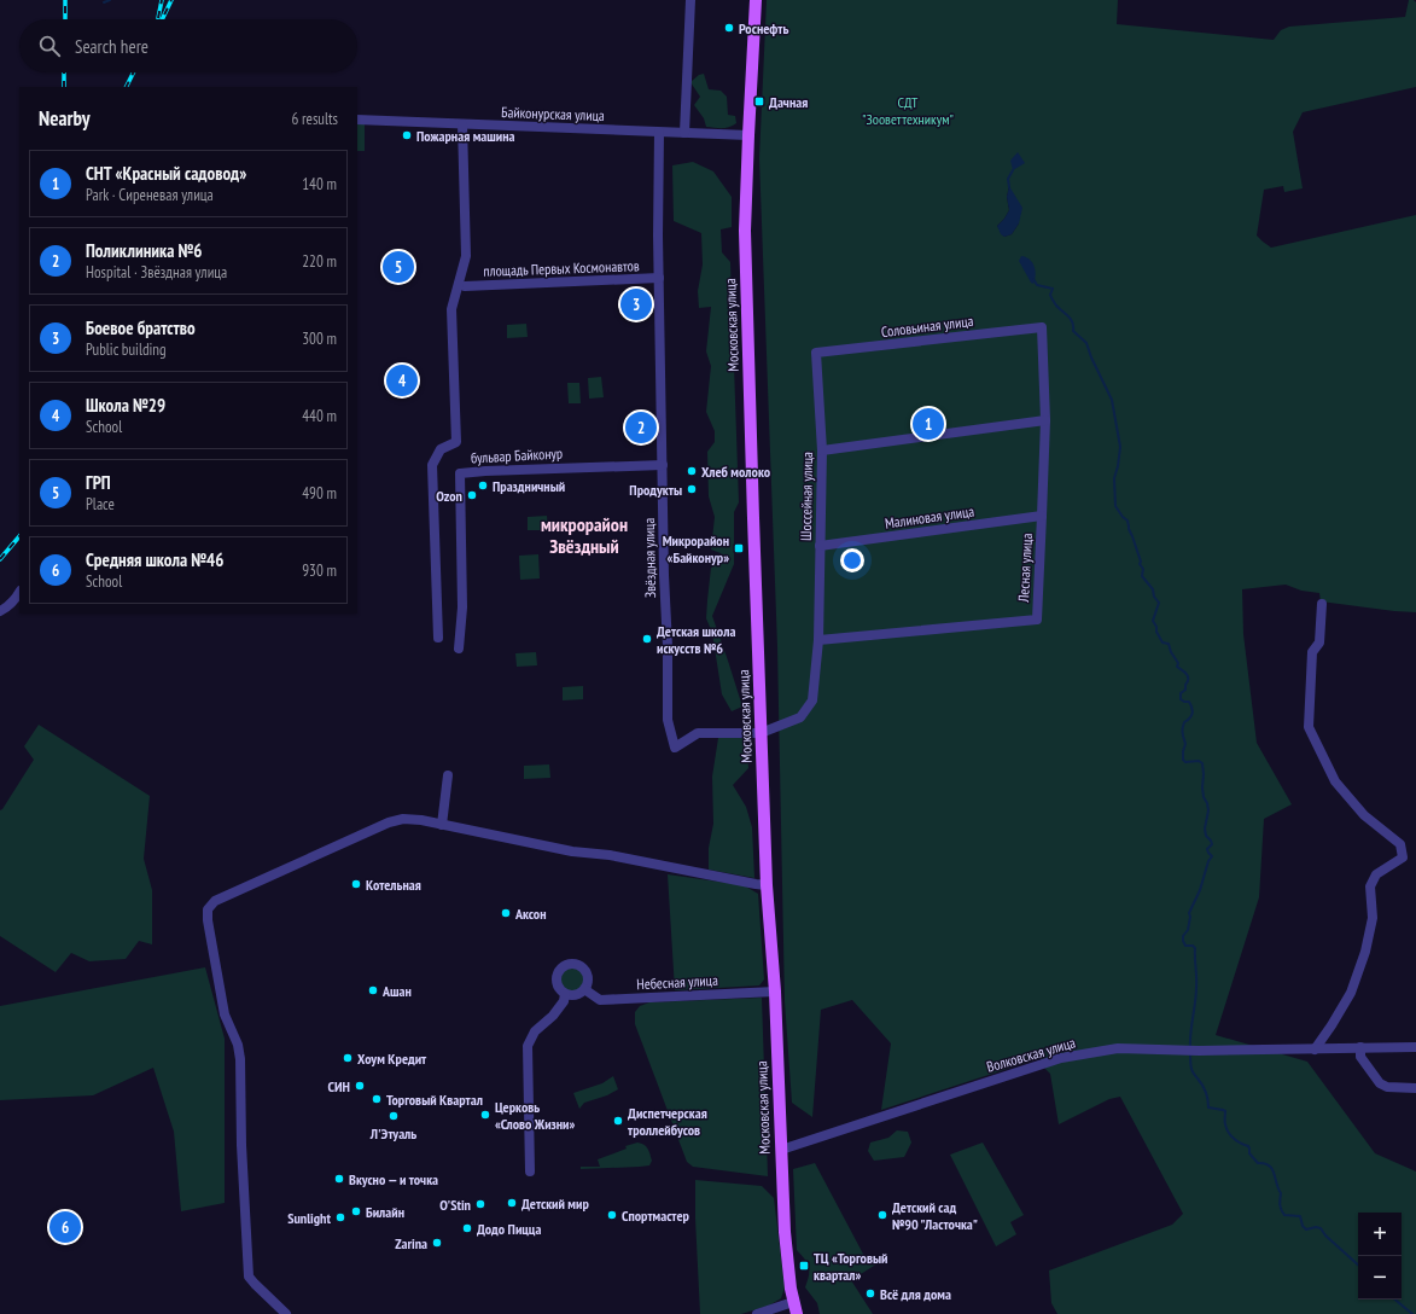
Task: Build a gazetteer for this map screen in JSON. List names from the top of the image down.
{
  "streets": {
    "main road": ["Московская улица"],
    "street": [
      "Байконурская улица",
      "площадь Первых Космонавтов",
      "Соловьиная улица",
      "бульвар Байконур",
      "Шоссейная улица",
      "Малиновая улица",
      "Звёздная улица",
      "Лесная улица",
      "Небесная улица",
      "Волковская улица"
    ]
  },
  "crossings": [
    ["Байконурская улица", "Московская улица"],
    ["Байконурская улица", "Звёздная улица"],
    ["площадь Первых Космонавтов", "Звёздная улица"],
    ["Московская улица", "Шоссейная улица"],
    ["Московская улица", "Звёздная улица"],
    ["Московская улица", "Небесная улица"],
    ["Московская улица", "Волковская улица"],
    ["Соловьиная улица", "Шоссейная улица"],
    ["Соловьиная улица", "Лесная улица"],
    ["бульвар Байконур", "Звёздная улица"],
    ["Шоссейная улица", "Малиновая улица"],
    ["Шоссейная улица", "Звёздная улица"],
    ["Шоссейная улица", "Лесная улица"],
    ["Малиновая улица", "Лесная улица"]
  ],
  "districts": ["микрорайон Звёздный"],
  "parks": ["СДТ \"Зооветтехникум\""],
  "places": {
    "other": [
      "Роснефть",
      "Пожарная машина",
      "Хлеб молоко",
      "Праздничный",
      "Продукты",
      "Ozon",
      "Детская школа искусств №6",
      "Котельная",
      "Аксон",
      "Ашан",
      "Хоум Кредит",
      "СИН",
      "Торговый Квартал",
      "Церковь «Слово Жизни»",
      "Л'Этуаль",
      "Диспетчерская троллейбусов",
      "Вкусно — и точка",
      "Детский мир",
      "O'Stin",
      "Билайн",
      "Спортмастер",
      "Детский сад №90 \"Ласточка\"",
      "Sunlight",
      "Додо Пицца",
      "Zarina",
      "Всё для дома"
    ],
    "transit": ["Дачная", "Микрорайон «Байконур»", "ТЦ «Торговый квартал»"]
  },
  "page": {
    "search": "Search here",
    "heading": ["Nearby", "6 results"],
    "list": [
      {
        "mark": "1",
        "name": "СНТ «Красный садовод»",
        "note": "Park · Сиреневая улица",
        "value": "140 m"
      },
      {
        "mark": "2",
        "name": "Поликлиника №6",
        "note": "Hospital · Звёздная улица",
        "value": "220 m"
      },
      {
        "mark": "3",
        "name": "Боевое братство",
        "note": "Public building",
        "value": "300 m"
      },
      {
        "mark": "4",
        "name": "Школа №29",
        "note": "School",
        "value": "440 m"
      },
      {
        "mark": "5",
        "name": "ГРП",
        "note": "Place",
        "value": "490 m"
      },
      {
        "mark": "6",
        "name": "Средняя школа №46",
        "note": "School",
        "value": "930 m"
      }
    ],
    "pins": [
      "5",
      "3",
      "4",
      "1",
      "2",
      "6"
    ],
    "map_buttons": ["+", "−"]
  }
}
